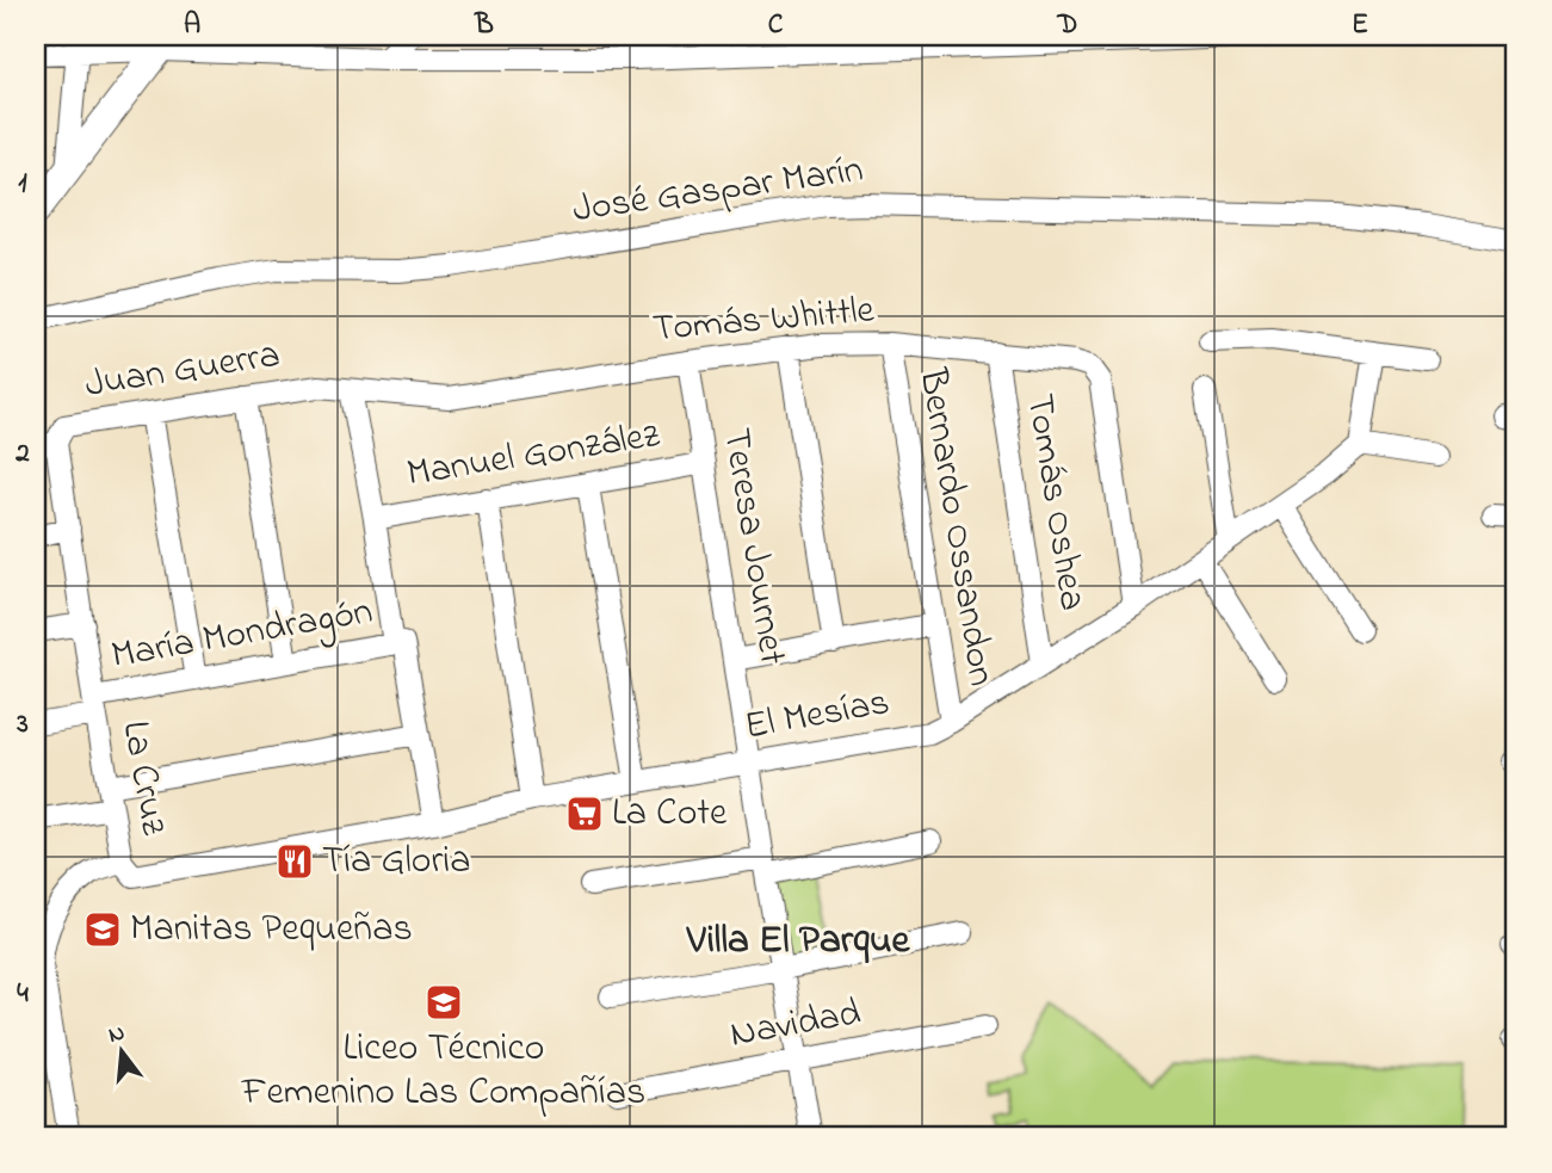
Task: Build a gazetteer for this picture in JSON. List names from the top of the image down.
{
  "streets": {
    "street": [
      "José Gaspar Marín",
      "Tomás Whittle",
      "Juan Guerra",
      "Manuel González",
      "Tomás Oshea",
      "Bernardo Ossandon",
      "Teresa Journet",
      "María Mondragón",
      "El Mesías",
      "La Cruz",
      "Navidad"
    ]
  },
  "crossings": [
    ["Tomás Whittle", "Juan Guerra"],
    ["Tomás Whittle", "Tomás Oshea"],
    ["Tomás Whittle", "Bernardo Ossandon"],
    ["Tomás Whittle", "Teresa Journet"],
    ["Tomás Whittle", "El Mesías"],
    ["Juan Guerra", "La Cruz"],
    ["Manuel González", "Teresa Journet"],
    ["Tomás Oshea", "El Mesías"],
    ["Bernardo Ossandon", "El Mesías"],
    ["Teresa Journet", "El Mesías"],
    ["Teresa Journet", "Navidad"],
    ["María Mondragón", "La Cruz"],
    ["El Mesías", "La Cruz"]
  ],
  "districts": ["Villa El Parque"],
  "places": {
    "supermarket": ["La Cote"],
    "restaurant": ["Tía Gloria"],
    "school or university": ["Manitas Pequeñas", "Liceo Técnico Femenino Las Compañías"]
  },
  "north": "top",
  "grid": {
    "columns": [
      "A",
      "B",
      "C",
      "D",
      "E"
    ],
    "rows": [
      "1",
      "2",
      "3",
      "4"
    ]
  }
}
